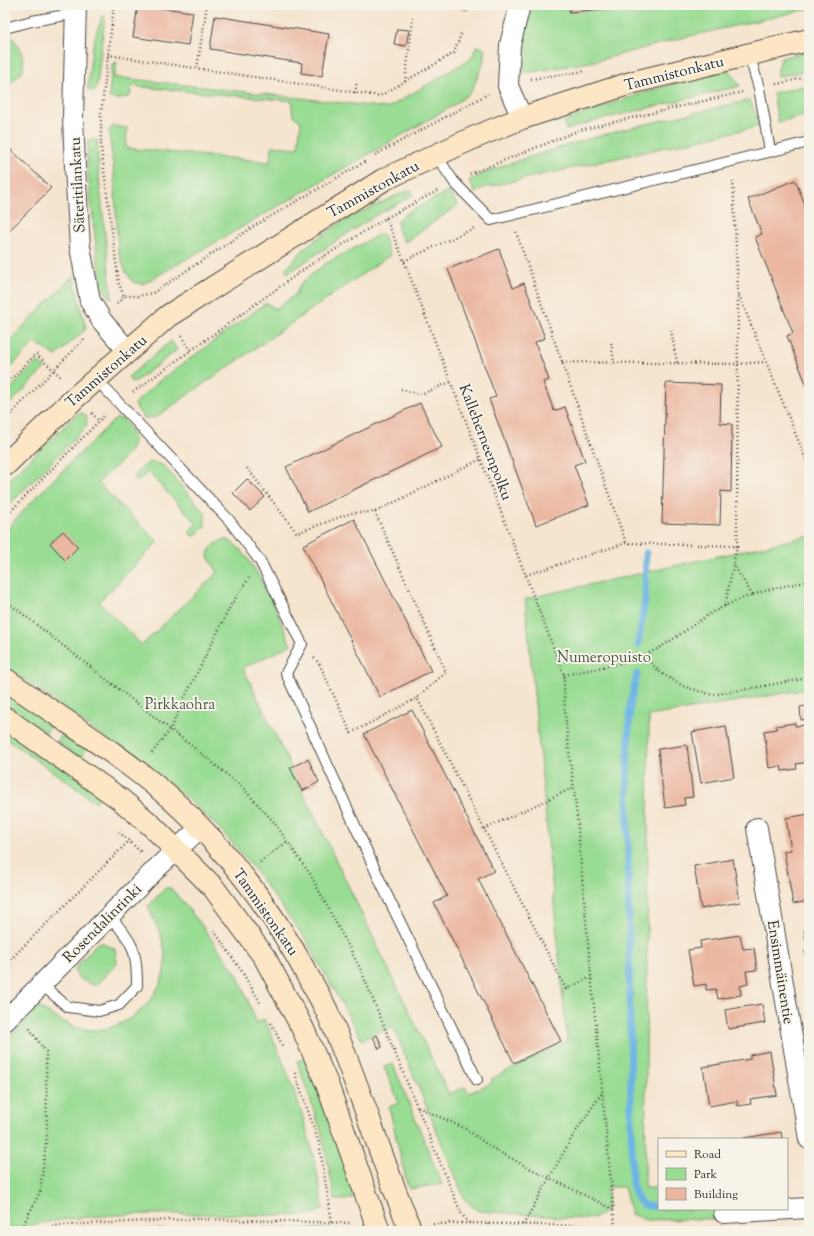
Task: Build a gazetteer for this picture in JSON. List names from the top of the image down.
{
  "streets": {
    "street": [
      "Tammistonkatu",
      "Säteritilankatu",
      "Rosendalinrinki",
      "Ensimmäinentie"
    ],
    "path": ["Kalleherneenpolku"]
  },
  "crossings": [
    ["Tammistonkatu", "Säteritilankatu"],
    ["Tammistonkatu", "Rosendalinrinki"]
  ],
  "parks": ["Numeropuisto", "Pirkkaohra"],
  "legend": ["Road", "Park", "Building"]
}
